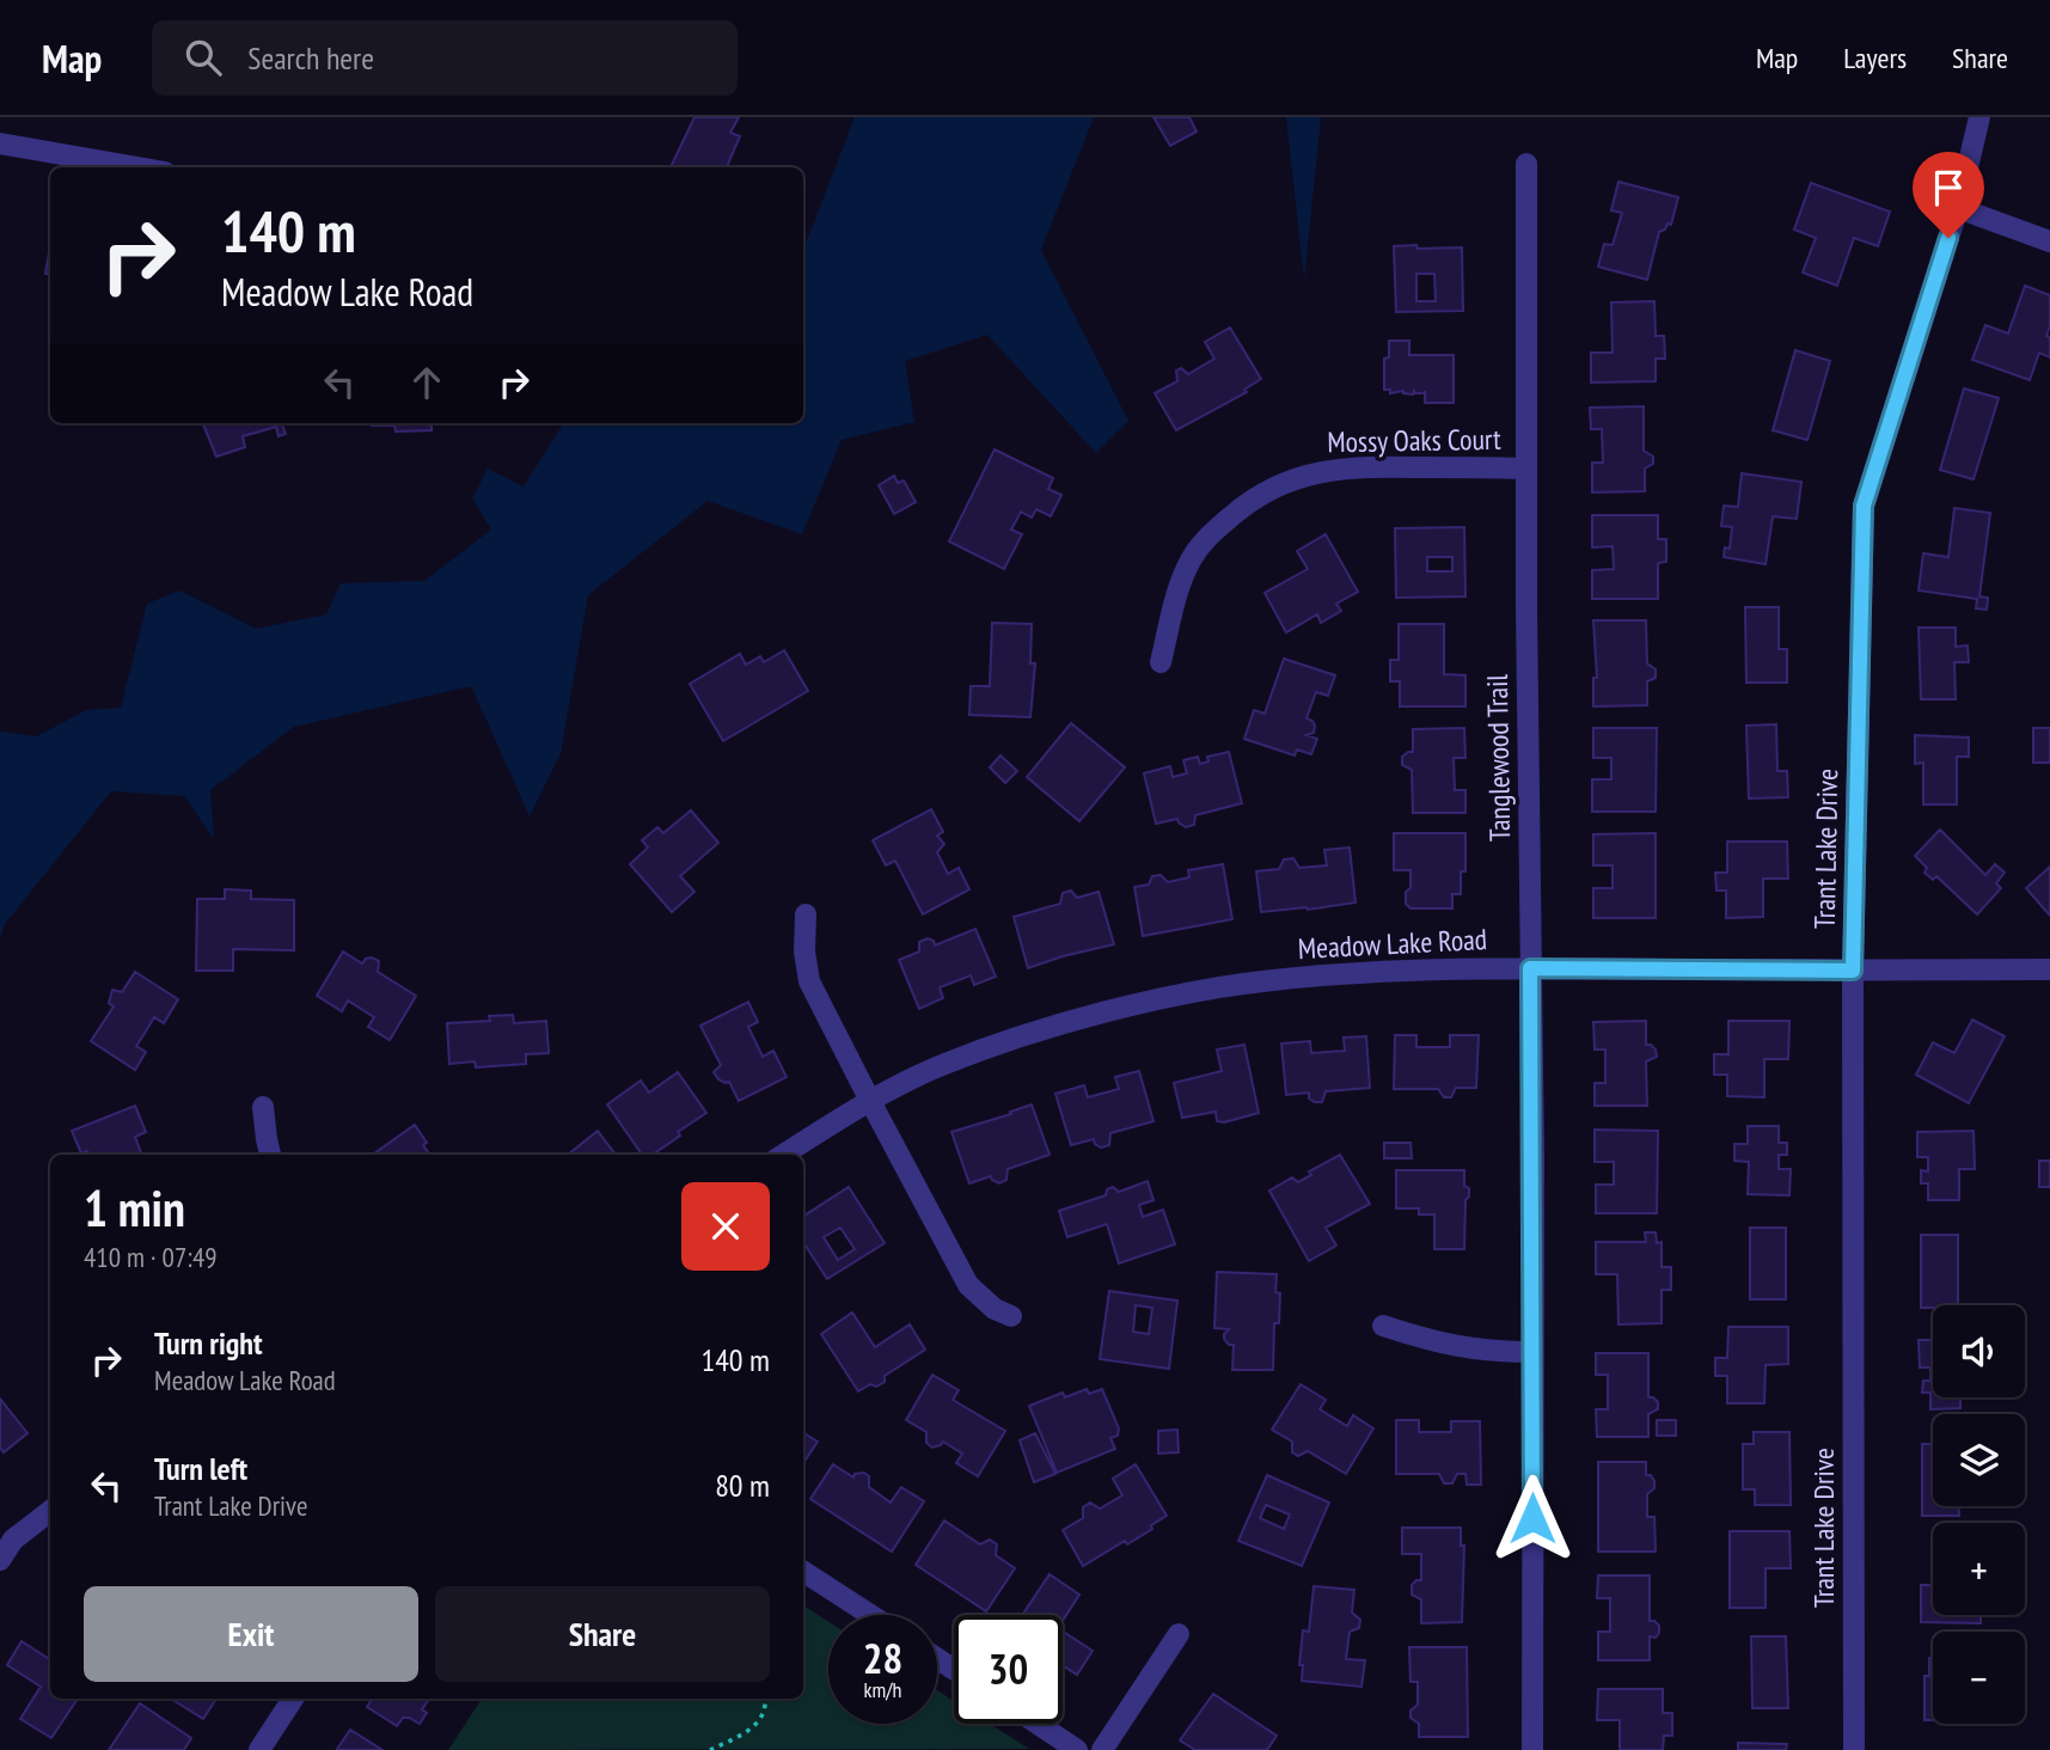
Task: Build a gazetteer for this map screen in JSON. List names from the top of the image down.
{
  "streets": {
    "street": [
      "Mossy Oaks Court",
      "Tanglewood Trail",
      "Trant Lake Drive",
      "Meadow Lake Road"
    ]
  },
  "crossings": [
    ["Mossy Oaks Court", "Tanglewood Trail"],
    ["Tanglewood Trail", "Meadow Lake Road"],
    ["Trant Lake Drive", "Meadow Lake Road"]
  ],
  "page": {
    "header": "Map",
    "search": "Search here",
    "nav": ["Map", "Layers", "Share"],
    "turn": ["140 m", "Meadow Lake Road"],
    "heading": ["1 min", "410 m · 07:49"],
    "list": [
      {
        "name": "Turn right",
        "note": "Meadow Lake Road",
        "value": "140 m"
      },
      {
        "name": "Turn left",
        "note": "Trant Lake Drive",
        "value": "80 m"
      }
    ],
    "map_buttons": ["+", "−"],
    "buttons": ["Exit", "Share"],
    "speed": "28 km/h",
    "limit": "30"
  }
}
